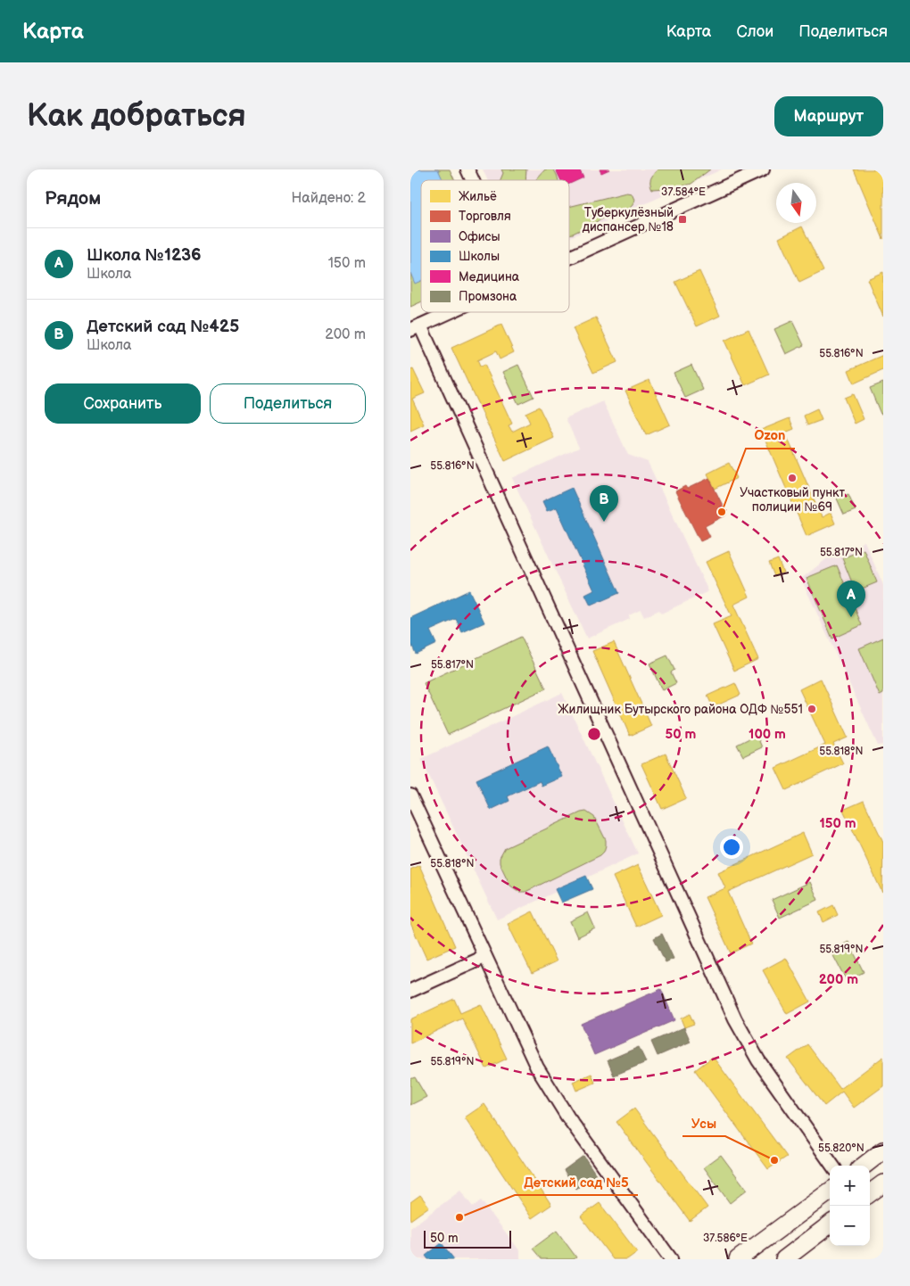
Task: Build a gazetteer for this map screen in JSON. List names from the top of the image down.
{
  "places": {
    "transit": ["Туберкулёзный диспансер №18"],
    "other": [
      "Участковый пункт полиции №69",
      "Ozon",
      "Жилищник Бутырского района ОДФ №551",
      "Усы",
      "Детский сад №5"
    ]
  },
  "legend": [
    "Жильё",
    "Торговля",
    "Офисы",
    "Школы",
    "Медицина",
    "Промзона"
  ],
  "scale_bar": "50 m",
  "north": "bottom",
  "page": {
    "header": "Карта",
    "nav": ["Карта", "Слои", "Поделиться"],
    "buttons": [
      "Маршрут",
      ["Сохранить", "Поделиться"]
    ],
    "title": "Как добраться",
    "heading": ["Рядом", "Найдено: 2"],
    "list": [
      {
        "mark": "A",
        "name": "Школа №1236",
        "note": "Школа",
        "value": "150 m"
      },
      {
        "mark": "B",
        "name": "Детский сад №425",
        "note": "Школа",
        "value": "200 m"
      }
    ],
    "pins": ["B", "A"],
    "map_buttons": ["+", "−"],
    "scale": "50 m"
  },
  "coordinates": [
    "37.584°E",
    "55.816°N",
    "55.817°N",
    "55.818°N",
    "55.819°N",
    "55.820°N",
    "37.586°E"
  ],
  "rings": [
    "50 m",
    "100 m",
    "150 m",
    "200 m"
  ]
}
